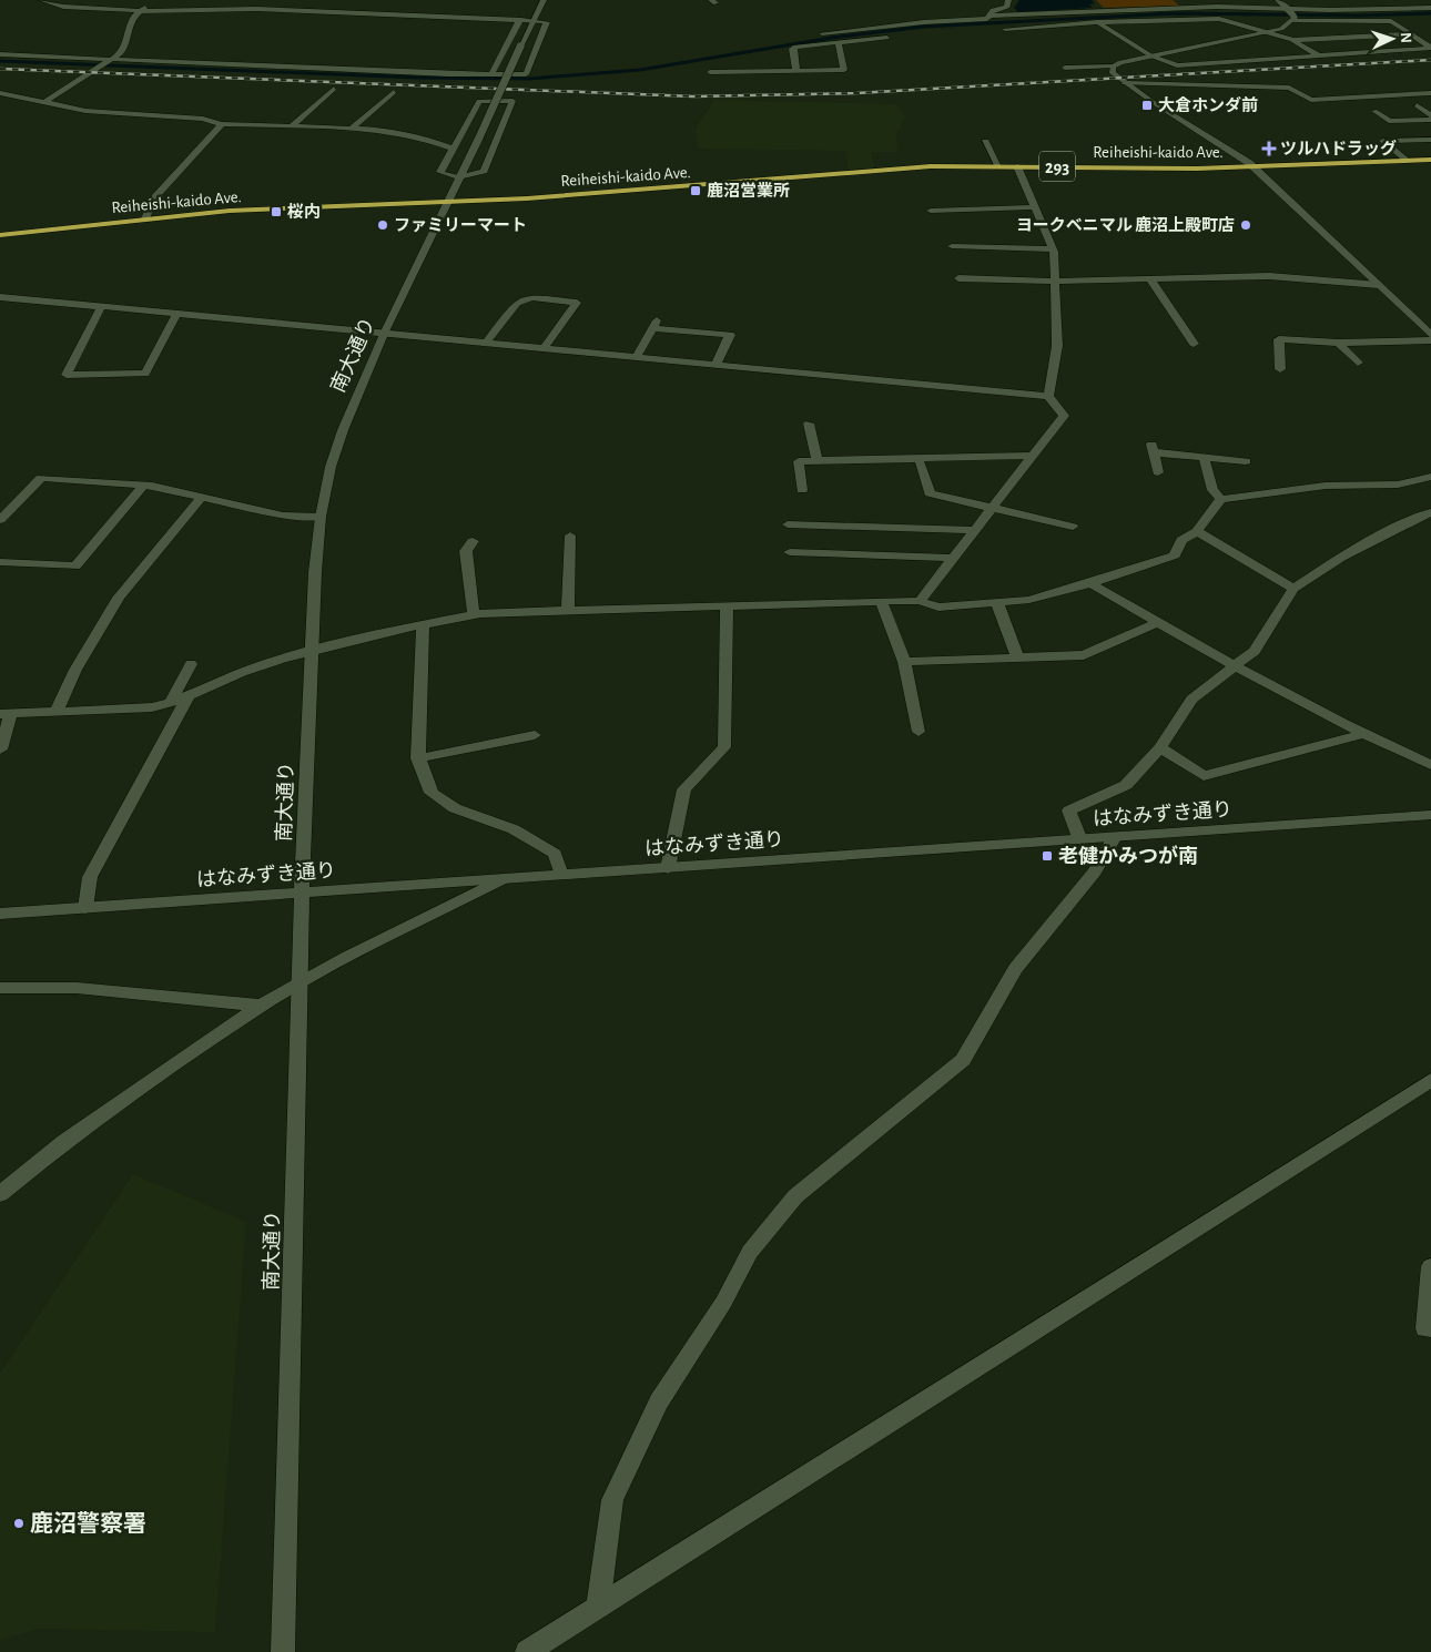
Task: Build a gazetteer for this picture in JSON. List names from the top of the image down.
{
  "streets": {
    "highway": ["Reiheishi-kaido Ave.", "293"],
    "street": ["南大通り", "はなみずき通り"]
  },
  "crossings": [
    ["Reiheishi-kaido Ave.", "293"],
    ["Reiheishi-kaido Ave.", "南大通り"],
    ["南大通り", "はなみずき通り"]
  ],
  "places": {
    "transit": [
      "大倉ホンダ前",
      "鹿沼営業所",
      "桜内",
      "老健かみつが南"
    ],
    "health": ["ツルハドラッグ"],
    "other": ["ファミリーマート", "ヨークベニマル 鹿沼上殿町店", "鹿沼警察署"]
  },
  "north": "right"
}
